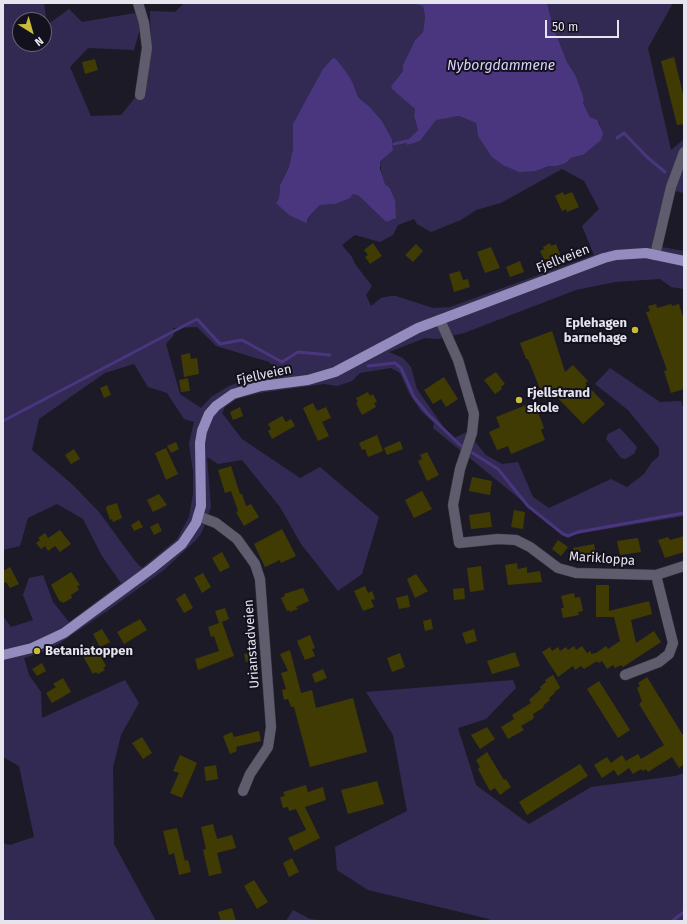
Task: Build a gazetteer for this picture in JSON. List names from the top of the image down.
{
  "streets": {
    "main road": ["Fjellveien"],
    "street": ["Marikloppa", "Urianstadveien"]
  },
  "crossings": [
    ["Fjellveien", "Marikloppa"],
    ["Fjellveien", "Urianstadveien"]
  ],
  "water": ["Nyborgdammene"],
  "places": ["Eplehagen barnehage", "Fjellstrand skole", "Betaniatoppen"],
  "scale_bar": "50 m",
  "north": "bottom right"
}
